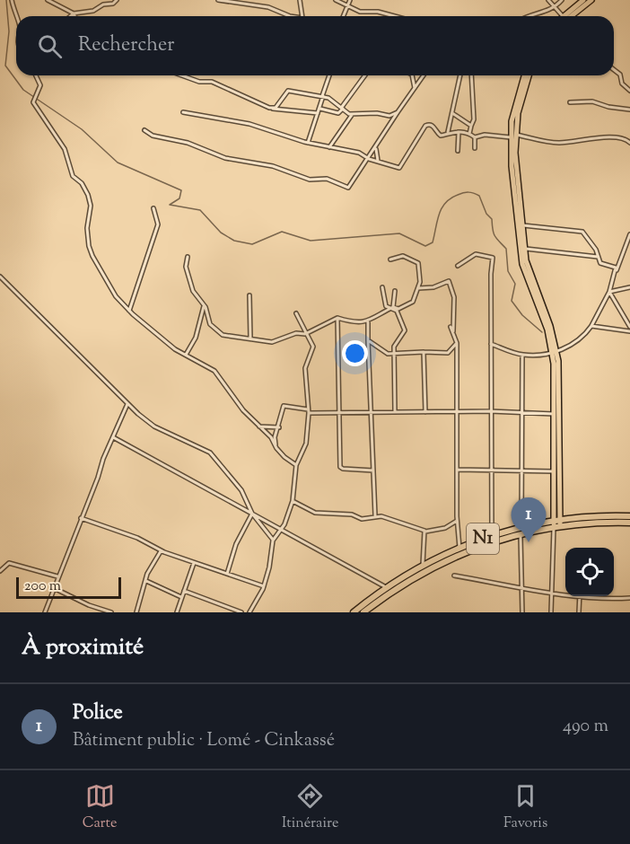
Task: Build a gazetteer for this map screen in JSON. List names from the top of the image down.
{
  "streets": {
    "highway": ["N1"]
  },
  "scale_bar": "200 m",
  "page": {
    "search": "Rechercher",
    "pins": "1",
    "scale": "200 m",
    "heading": "À proximité",
    "list": [
      {
        "mark": "1",
        "name": "Police",
        "note": "Bâtiment public · Lomé - Cinkassé",
        "value": "490 m"
      }
    ],
    "nav": ["Carte", "Itinéraire", "Favoris"]
  }
}
